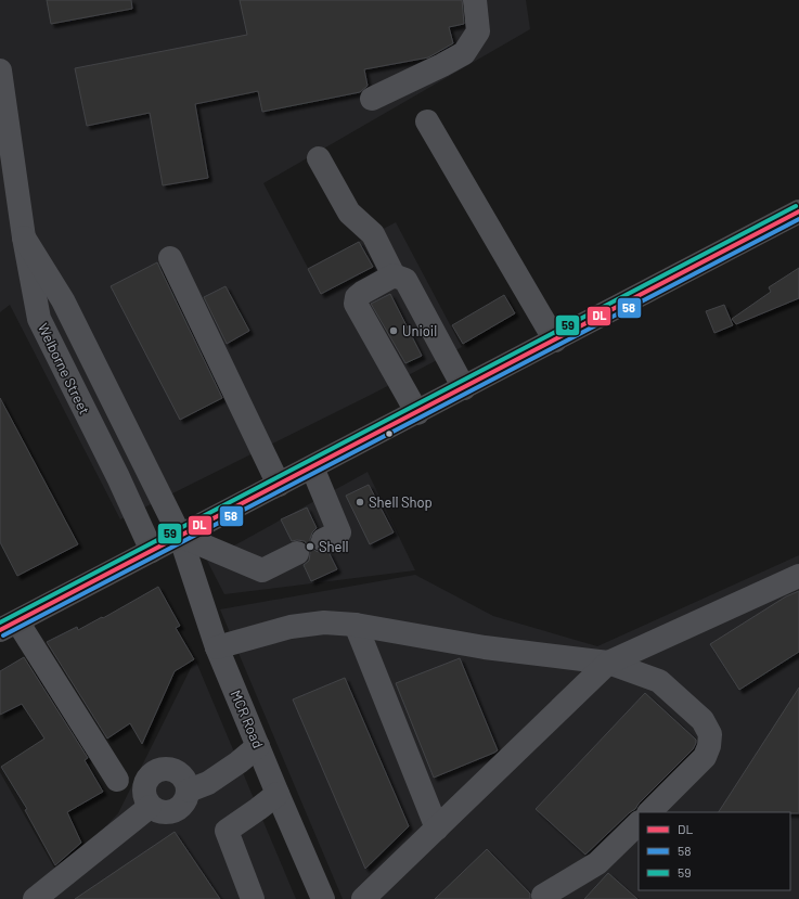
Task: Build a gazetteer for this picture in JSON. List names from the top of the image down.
{
  "streets": {
    "street": ["Welborne Street", "MCR Road"]
  },
  "crossings": [
    ["Welborne Street", "MCR Road"]
  ],
  "places": ["Unioil", "Shell Shop", "Shell"],
  "lines": ["transit line 59", "transit line DL", "transit line 58"],
  "legend": ["DL", "58", "59"]
}
